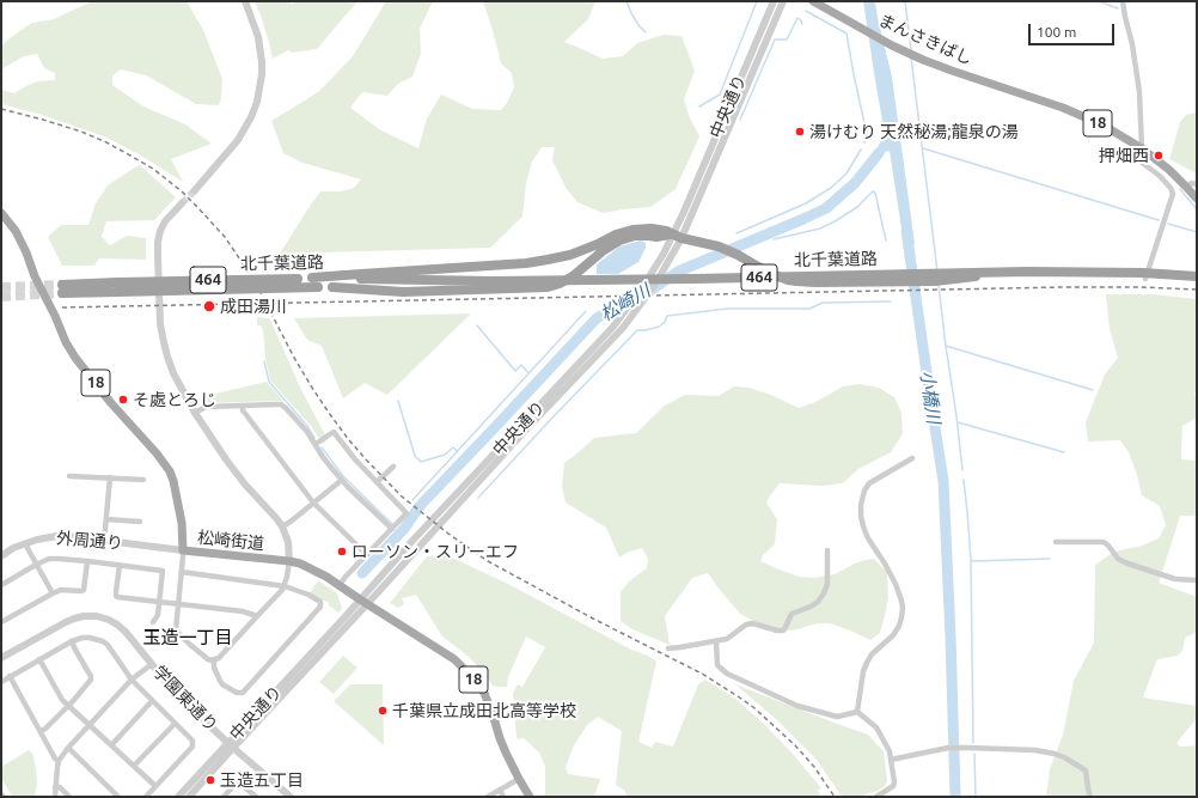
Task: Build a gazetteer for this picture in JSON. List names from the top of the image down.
{
  "streets": {
    "highway": ["北千葉道路", "464"],
    "main road": ["まんさきばし", "18", "松崎街道"],
    "street": ["中央通り", "外周通り", "学園東通り"]
  },
  "crossings": [
    ["まんさきばし", "18"],
    ["中央通り", "松崎街道"],
    ["中央通り", "学園東通り"],
    ["外周通り", "松崎街道"]
  ],
  "districts": ["玉造一丁目"],
  "water": ["松崎川", "小橋川"],
  "places": [
    "湯けむり 天然秘湯;龍泉の湯",
    "押畑西",
    "成田湯川",
    "そ處とろじ",
    "ローソン・スリーエフ",
    "千葉県立成田北高等学校",
    "玉造五丁目"
  ],
  "scale_bar": "100 m"
}
